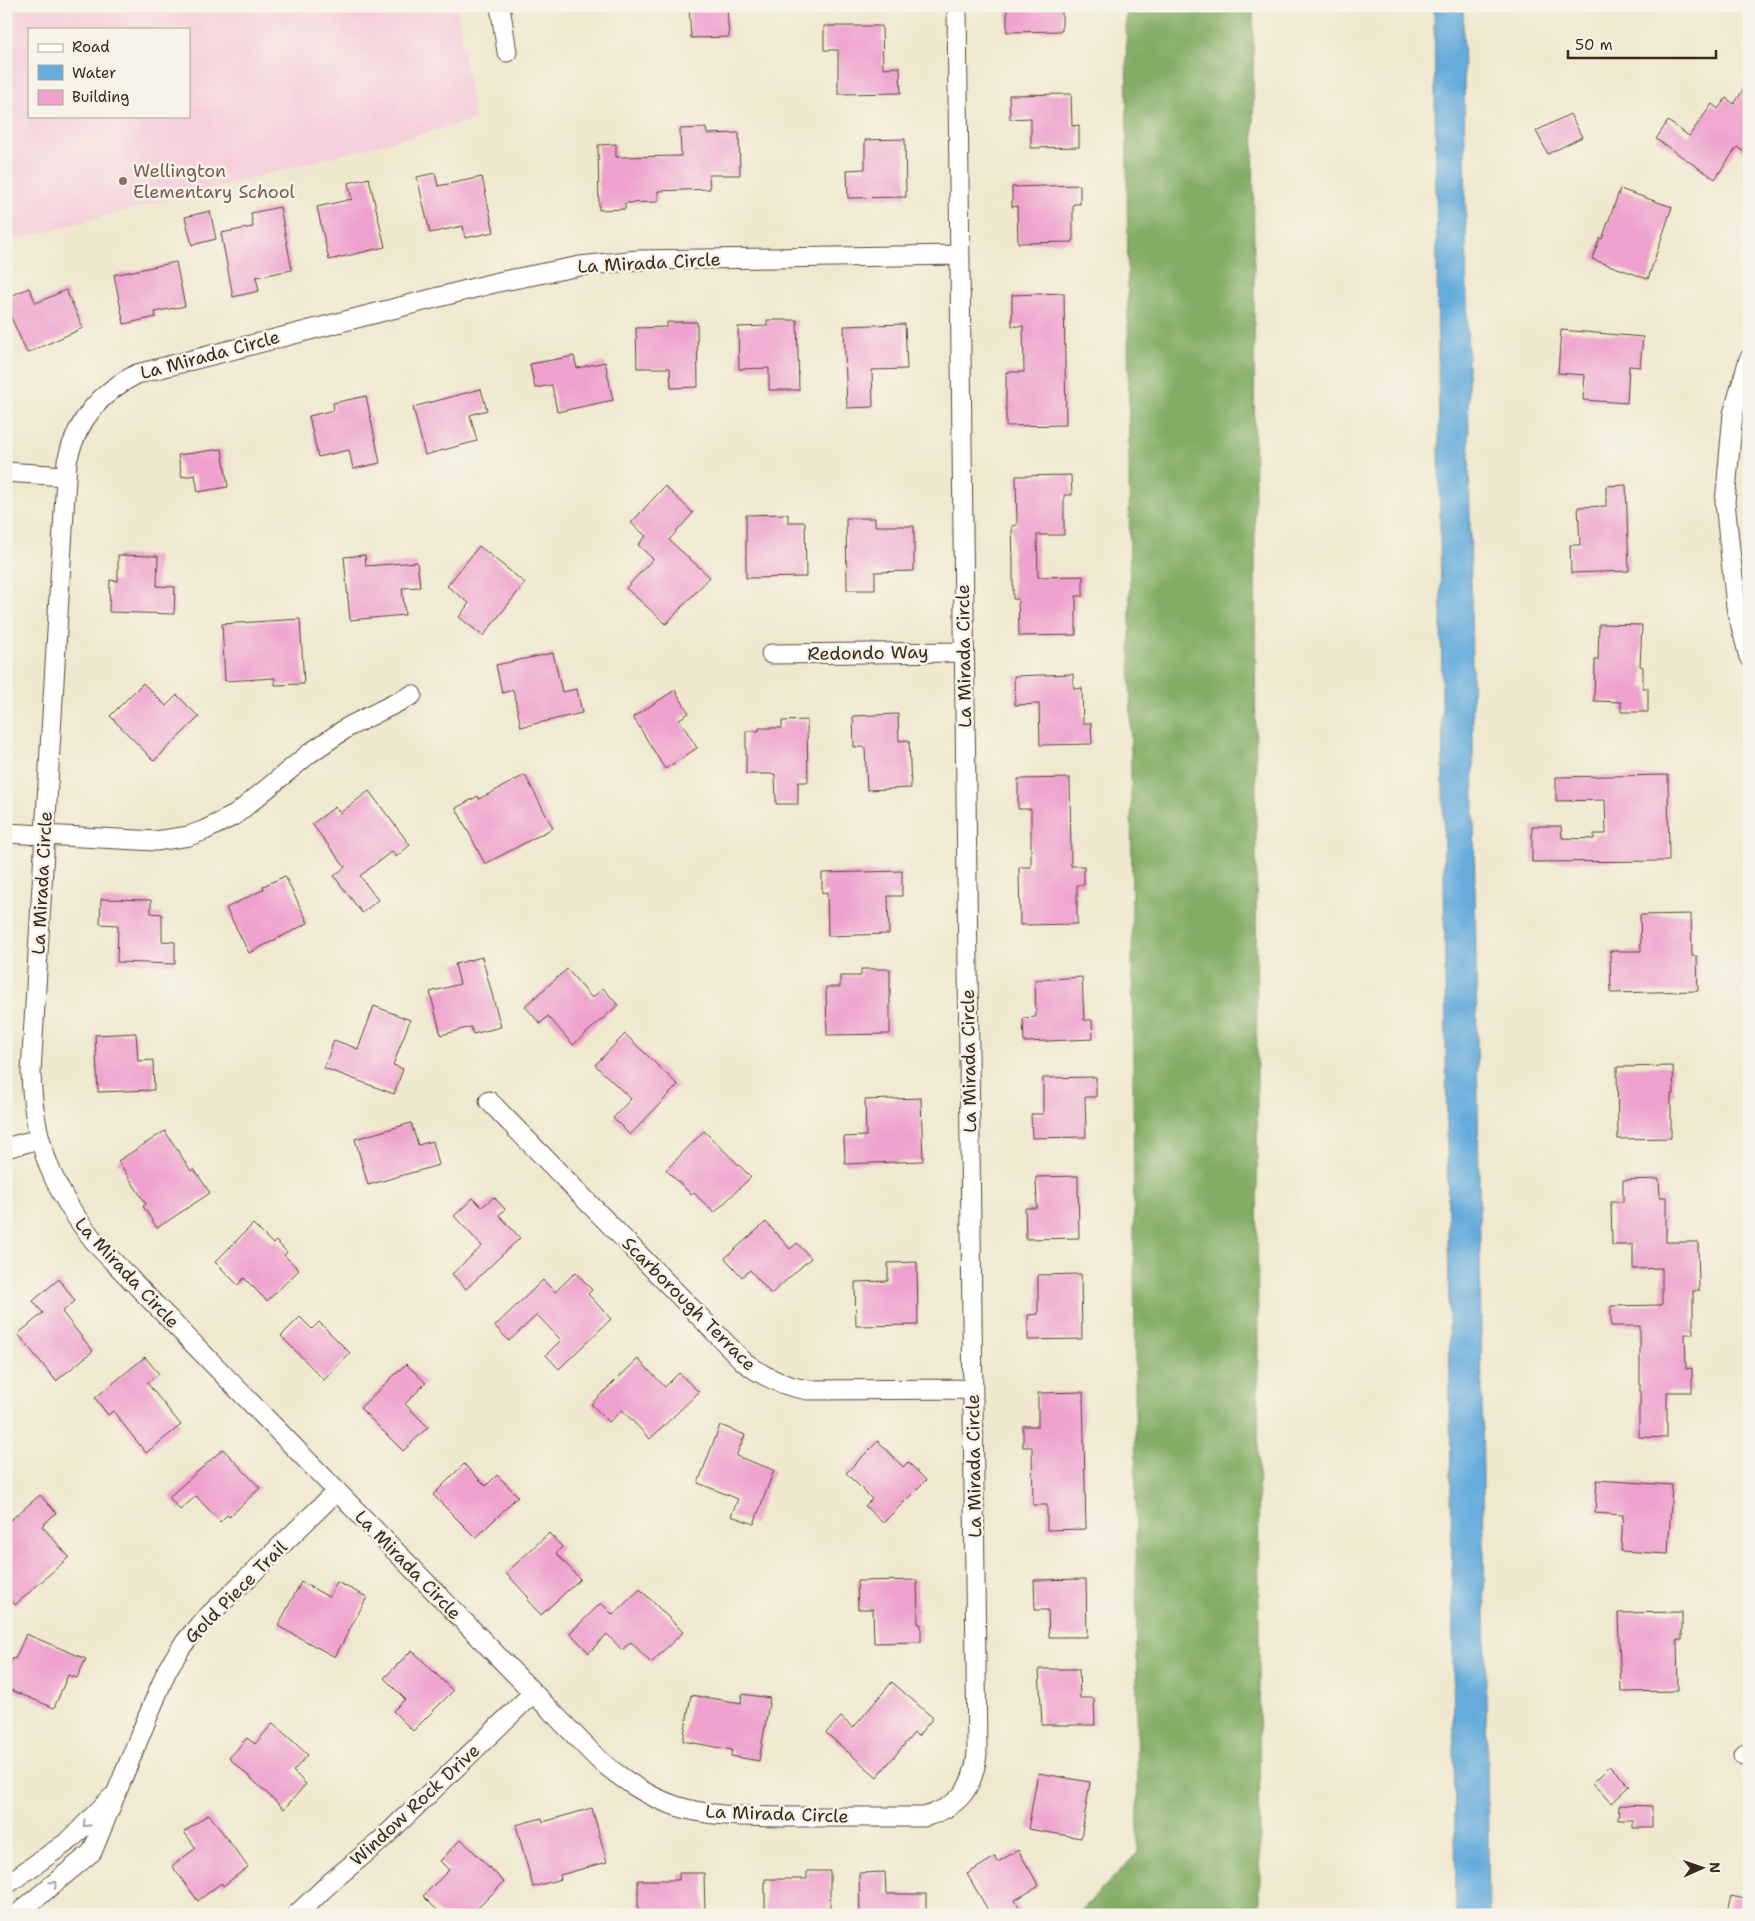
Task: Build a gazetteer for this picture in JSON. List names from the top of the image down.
{
  "streets": {
    "street": [
      "La Mirada Circle",
      "Redondo Way",
      "Scarborough Terrace",
      "Gold Piece Trail",
      "Window Rock Drive"
    ]
  },
  "crossings": [
    ["La Mirada Circle", "Redondo Way"],
    ["La Mirada Circle", "Scarborough Terrace"],
    ["La Mirada Circle", "Gold Piece Trail"],
    ["La Mirada Circle", "Window Rock Drive"]
  ],
  "places": ["Wellington Elementary School"],
  "legend": ["Road", "Water", "Building"],
  "scale_bar": "50 m",
  "north": "right"
}
